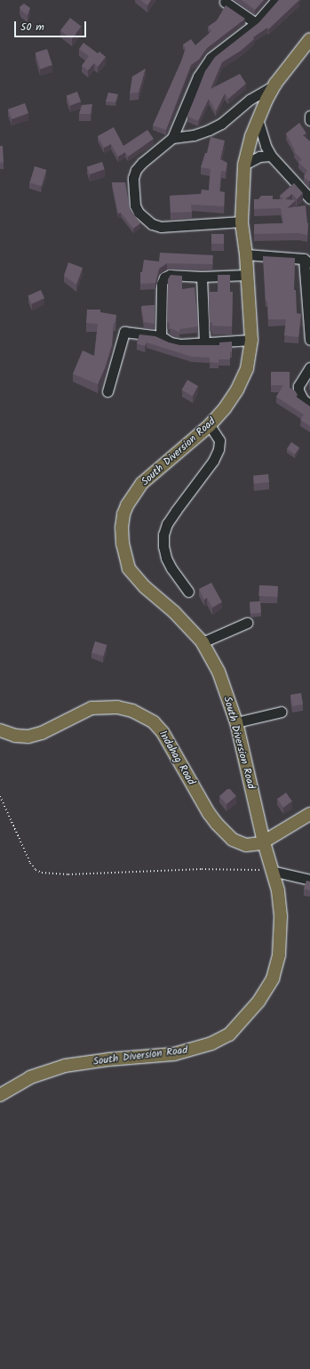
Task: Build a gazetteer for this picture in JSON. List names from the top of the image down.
{
  "streets": {
    "main road": ["South Diversion Road", "Indahag Road"]
  },
  "crossings": [
    ["South Diversion Road", "Indahag Road"]
  ],
  "scale_bar": "50 m"
}
